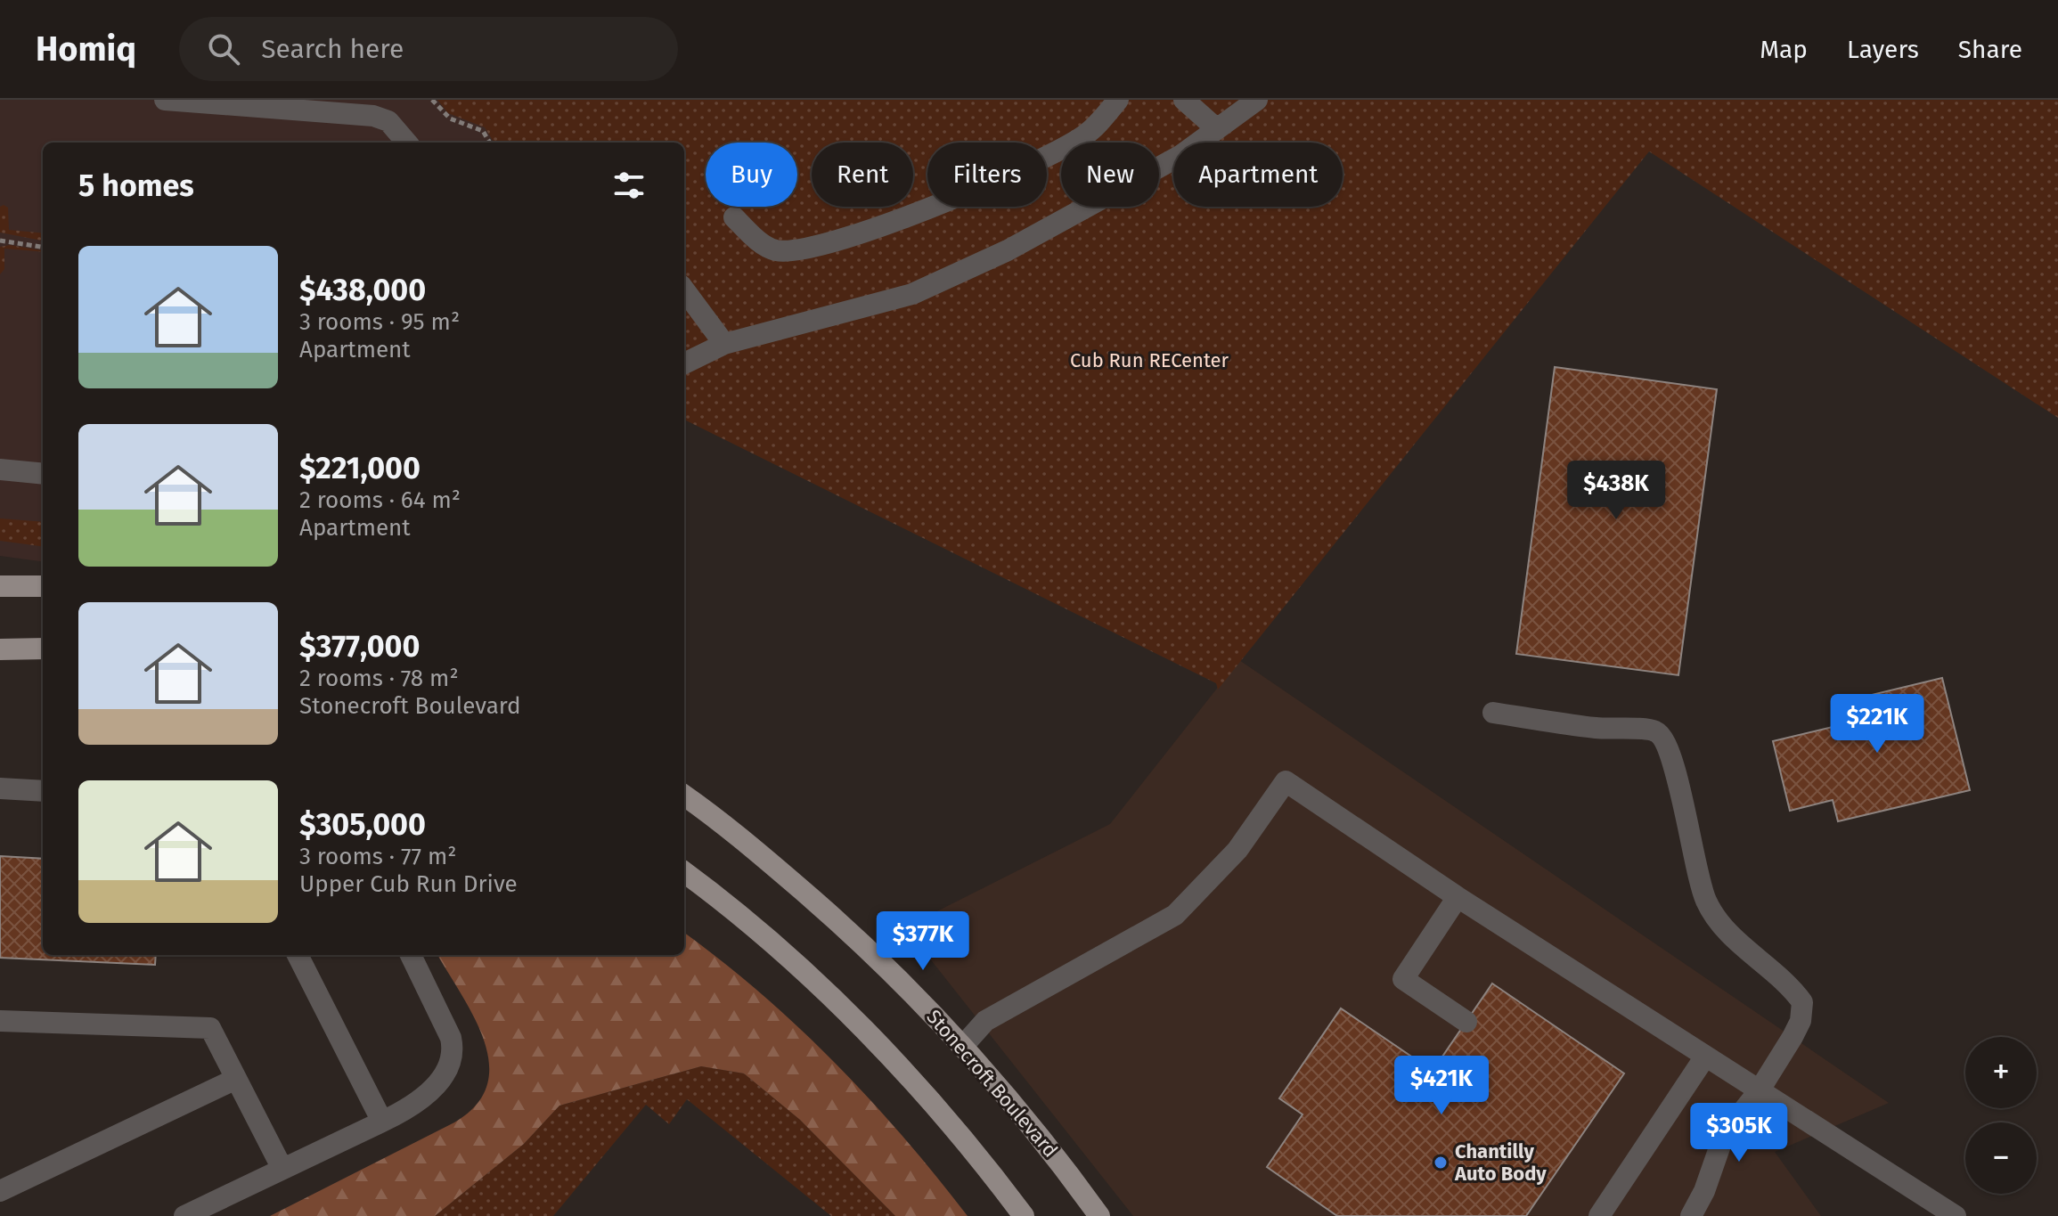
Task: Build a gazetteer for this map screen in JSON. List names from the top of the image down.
{
  "streets": {
    "main road": ["Stonecroft Boulevard"]
  },
  "parks": ["Cub Run RECenter"],
  "places": ["Chantilly Auto Body"],
  "page": {
    "header": "Homiq",
    "search": "Search here",
    "nav": ["Map", "Layers", "Share"],
    "chip": [
      "Buy",
      "Rent",
      "Filters",
      "New",
      "Apartment"
    ],
    "heading": "5 homes",
    "list": [
      {
        "name": "$438,000",
        "note": "3 rooms · 95 m² · Apartment"
      },
      {
        "name": "$221,000",
        "note": "2 rooms · 64 m² · Apartment"
      },
      {
        "name": "$377,000",
        "note": "2 rooms · 78 m² · Stonecroft Boulevard"
      },
      {
        "name": "$305,000",
        "note": "3 rooms · 77 m² · Upper Cub Run Drive"
      }
    ],
    "price": [
      "$438K",
      "$221K",
      "$377K",
      "$421K",
      "$305K"
    ],
    "map_buttons": ["+", "−"]
  }
}
